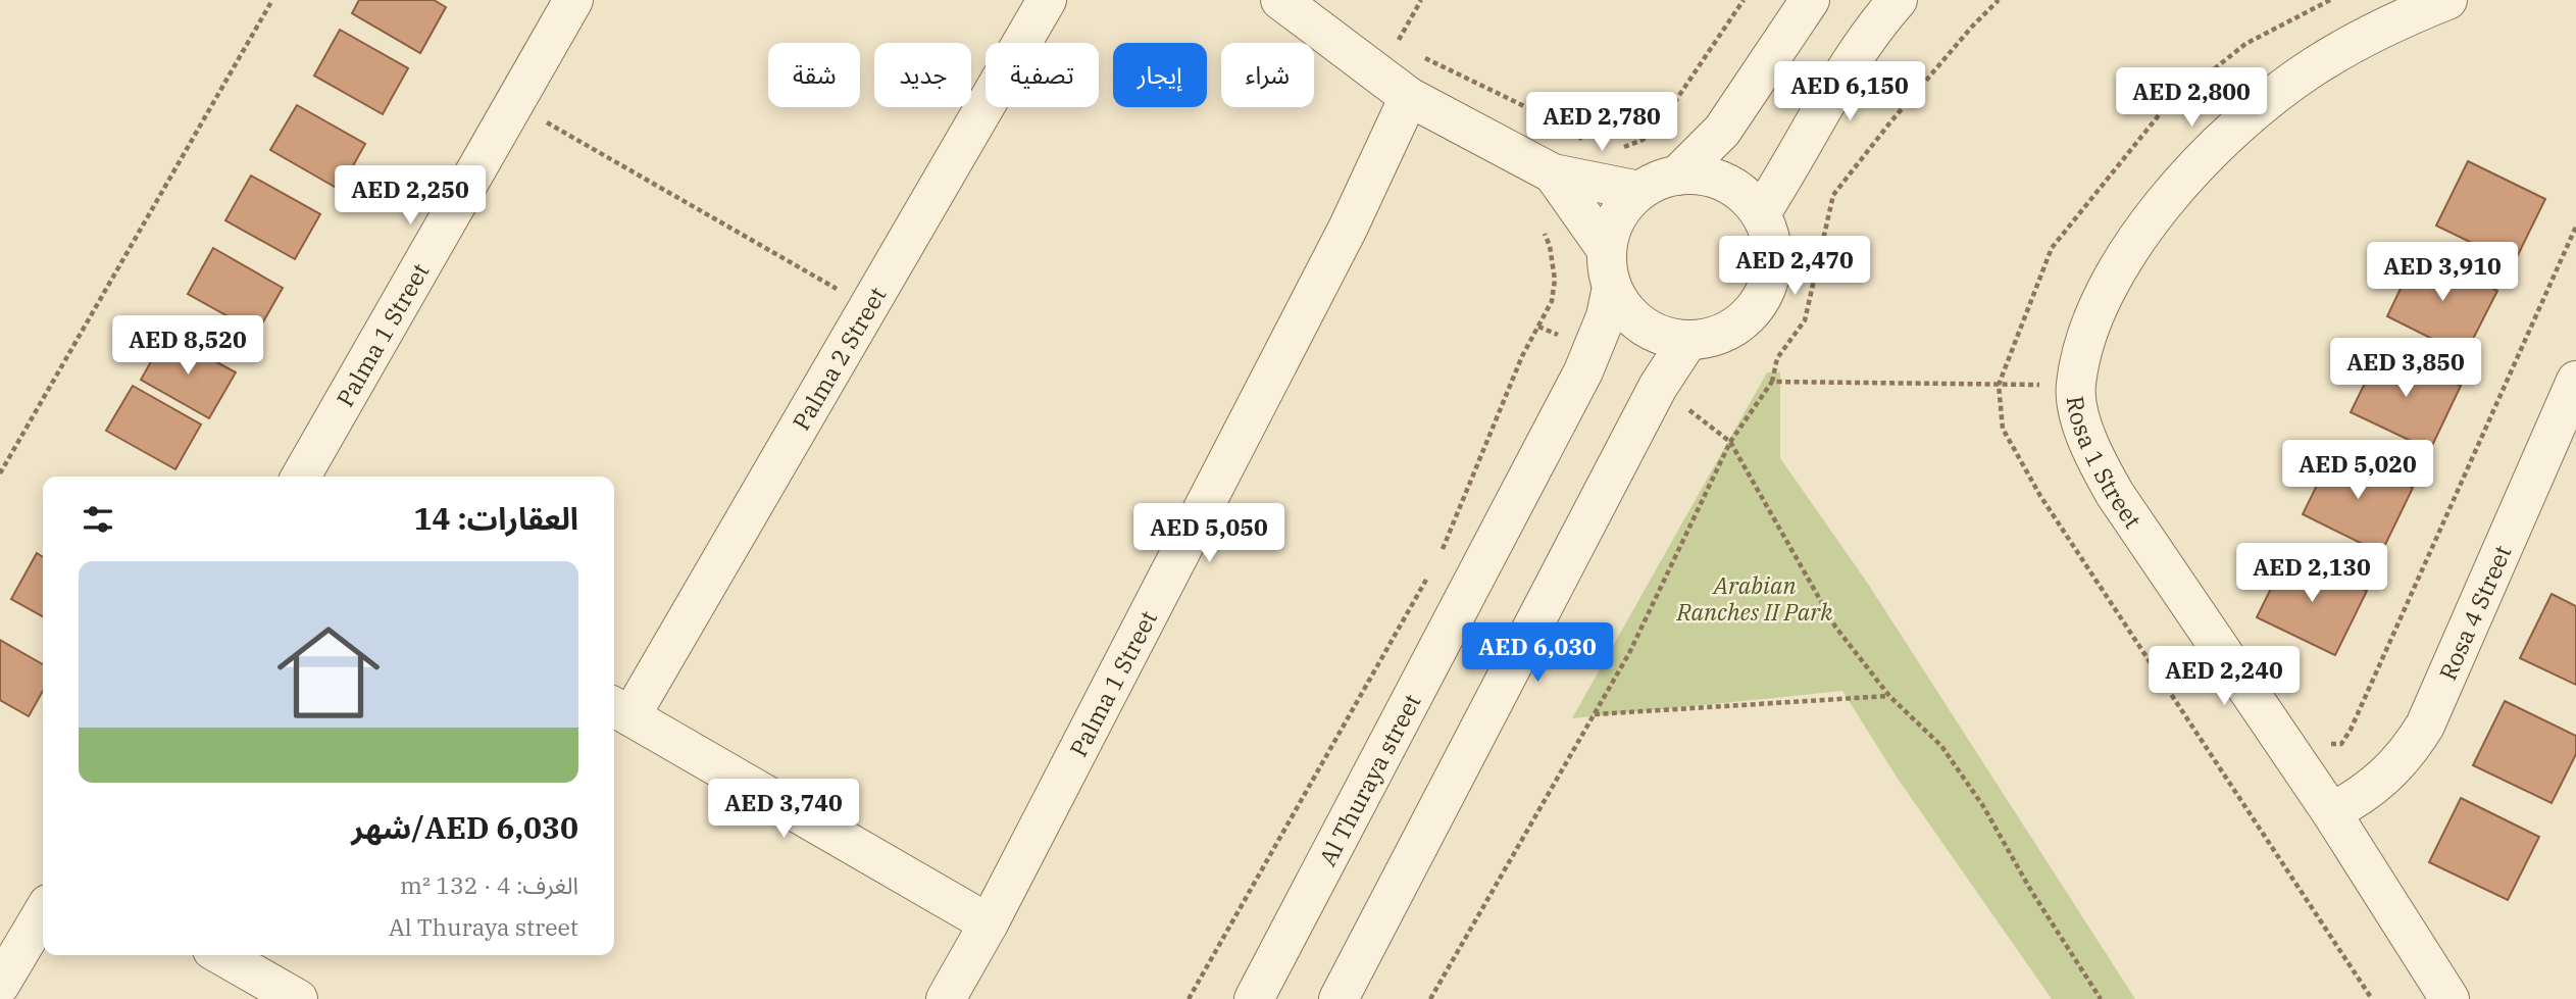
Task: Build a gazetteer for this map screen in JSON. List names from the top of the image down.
{
  "streets": {
    "street": [
      "Palma 1 Street",
      "Palma 2 Street",
      "Rosa 1 Street",
      "Rosa 4 Street",
      "Al Thuraya street"
    ]
  },
  "crossings": [
    ["Rosa 1 Street", "Rosa 4 Street"]
  ],
  "parks": ["Arabian Ranches II Park"],
  "page": {
    "chip": [
      "شراء",
      "إيجار",
      "تصفية",
      "جديد",
      "شقة"
    ],
    "price": [
      "AED 6,150",
      "AED 2,800",
      "AED 2,780",
      "AED 2,250",
      "AED 2,470",
      "AED 3,910",
      "AED 8,520",
      "AED 3,850",
      "AED 5,020",
      "AED 5,050",
      "AED 2,130",
      "AED 6,030",
      "AED 2,240",
      "AED 3,740"
    ],
    "heading": "العقارات: 14",
    "list": [
      {
        "name": "AED 6,030/شهر",
        "note": "الغرف: 4 · 132 m² · Al Thuraya street"
      }
    ]
  }
}
